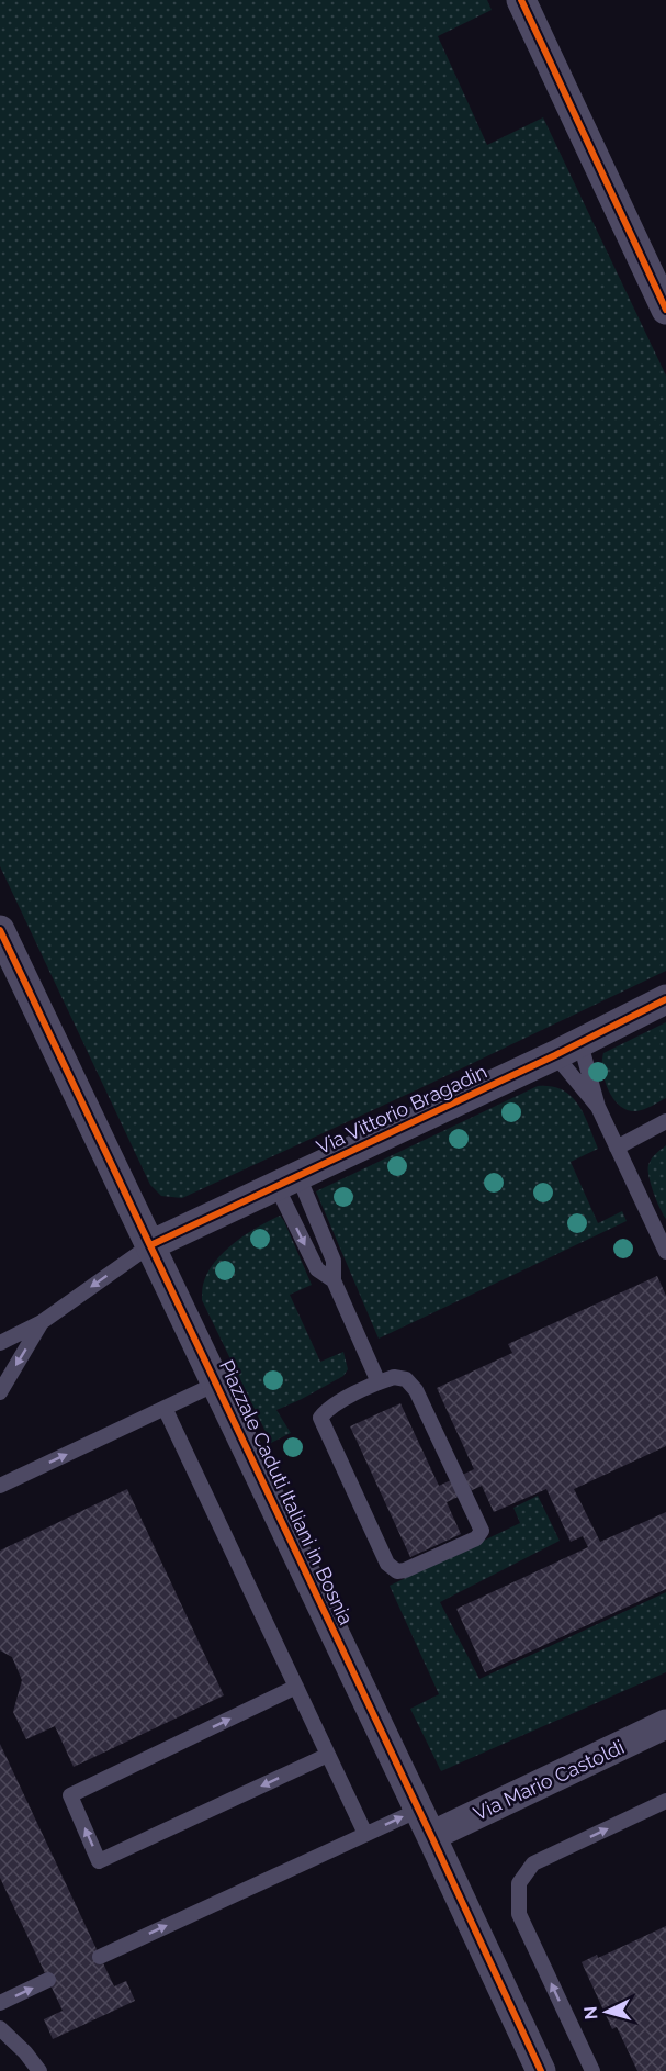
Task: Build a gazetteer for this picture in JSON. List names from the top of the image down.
{
  "streets": {
    "street": ["Via Vittorio Bragadin", "Piazzale Caduti Italiani in Bosnia", "Via Mario Castoldi"]
  },
  "crossings": [
    ["Via Vittorio Bragadin", "Piazzale Caduti Italiani in Bosnia"],
    ["Piazzale Caduti Italiani in Bosnia", "Via Mario Castoldi"]
  ],
  "north": "left"
}
